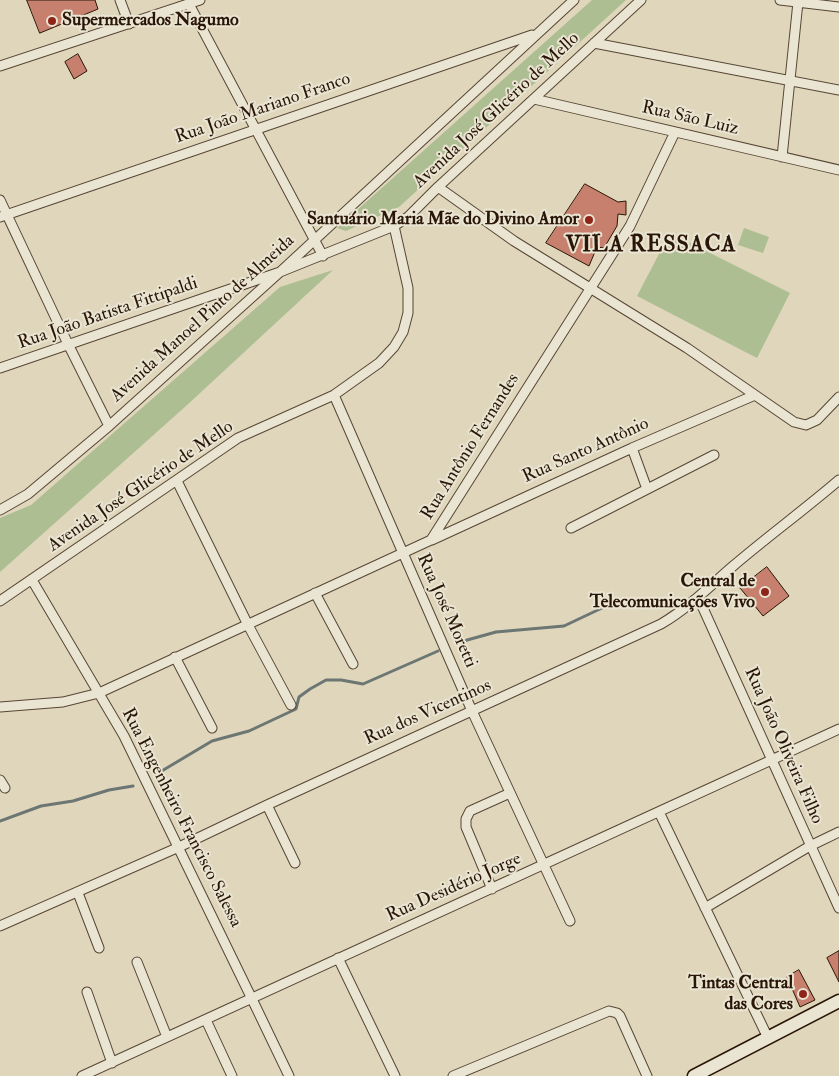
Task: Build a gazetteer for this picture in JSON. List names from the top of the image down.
{
  "streets": {
    "street": [
      "Rua João Mariano Franco",
      "Avenida José Glicério de Mello",
      "Rua São Luiz",
      "Rua João Batista Fittipaldi",
      "Avenida Manoel Pinto de Almeida",
      "Rua Antônio Fernandes",
      "Rua Santo Antônio",
      "Rua José Moretti",
      "Rua dos Vicentinos",
      "Rua João Oliveira Filho",
      "Rua Engenheiro Francisco Salessa",
      "Rua Desidério Jorge"
    ]
  },
  "crossings": [
    ["Rua João Mariano Franco", "Avenida Manoel Pinto de Almeida"],
    ["Avenida José Glicério de Mello", "Rua São Luiz"],
    ["Avenida José Glicério de Mello", "Rua João Batista Fittipaldi"],
    ["Avenida José Glicério de Mello", "Rua José Moretti"],
    ["Avenida José Glicério de Mello", "Rua Engenheiro Francisco Salessa"],
    ["Rua São Luiz", "Rua Antônio Fernandes"],
    ["Rua João Batista Fittipaldi", "Avenida Manoel Pinto de Almeida"],
    ["Rua Antônio Fernandes", "Rua Santo Antônio"],
    ["Rua Antônio Fernandes", "Rua José Moretti"],
    ["Rua Antônio Fernandes", "Rua Engenheiro Francisco Salessa"],
    ["Rua José Moretti", "Rua dos Vicentinos"],
    ["Rua José Moretti", "Rua Desidério Jorge"],
    ["Rua dos Vicentinos", "Rua João Oliveira Filho"],
    ["Rua dos Vicentinos", "Rua Engenheiro Francisco Salessa"],
    ["Rua João Oliveira Filho", "Rua Desidério Jorge"],
    ["Rua Engenheiro Francisco Salessa", "Rua Desidério Jorge"]
  ],
  "districts": ["VILA RESSACA"],
  "places": [
    "Supermercados Nagumo",
    "Santuário Maria Mãe do Divino Amor",
    "Central de Telecomunicações Vivo",
    "Tintas Central das Cores"
  ]
}
